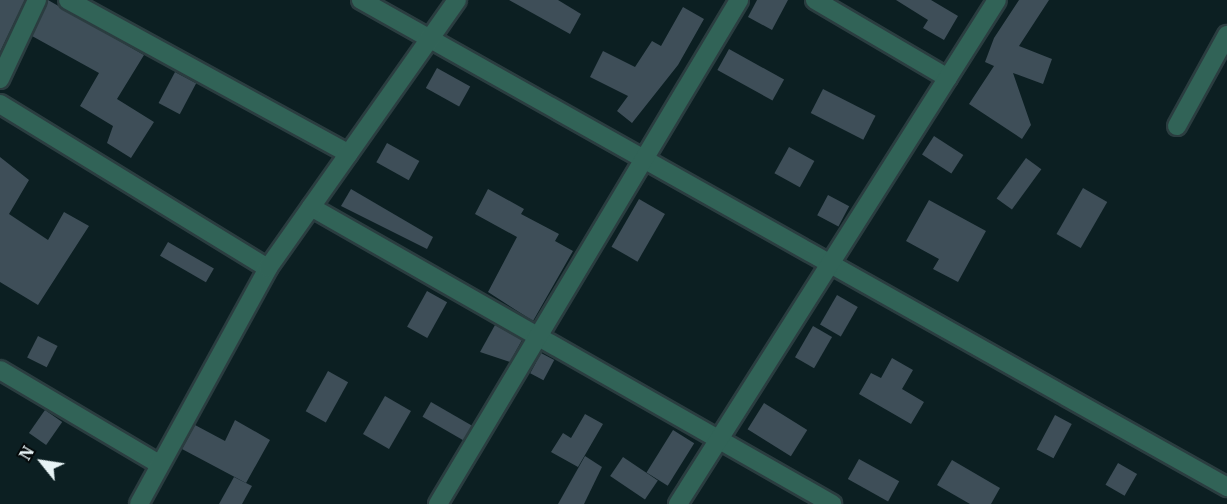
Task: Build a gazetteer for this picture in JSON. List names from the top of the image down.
{
  "north": "top left"
}
